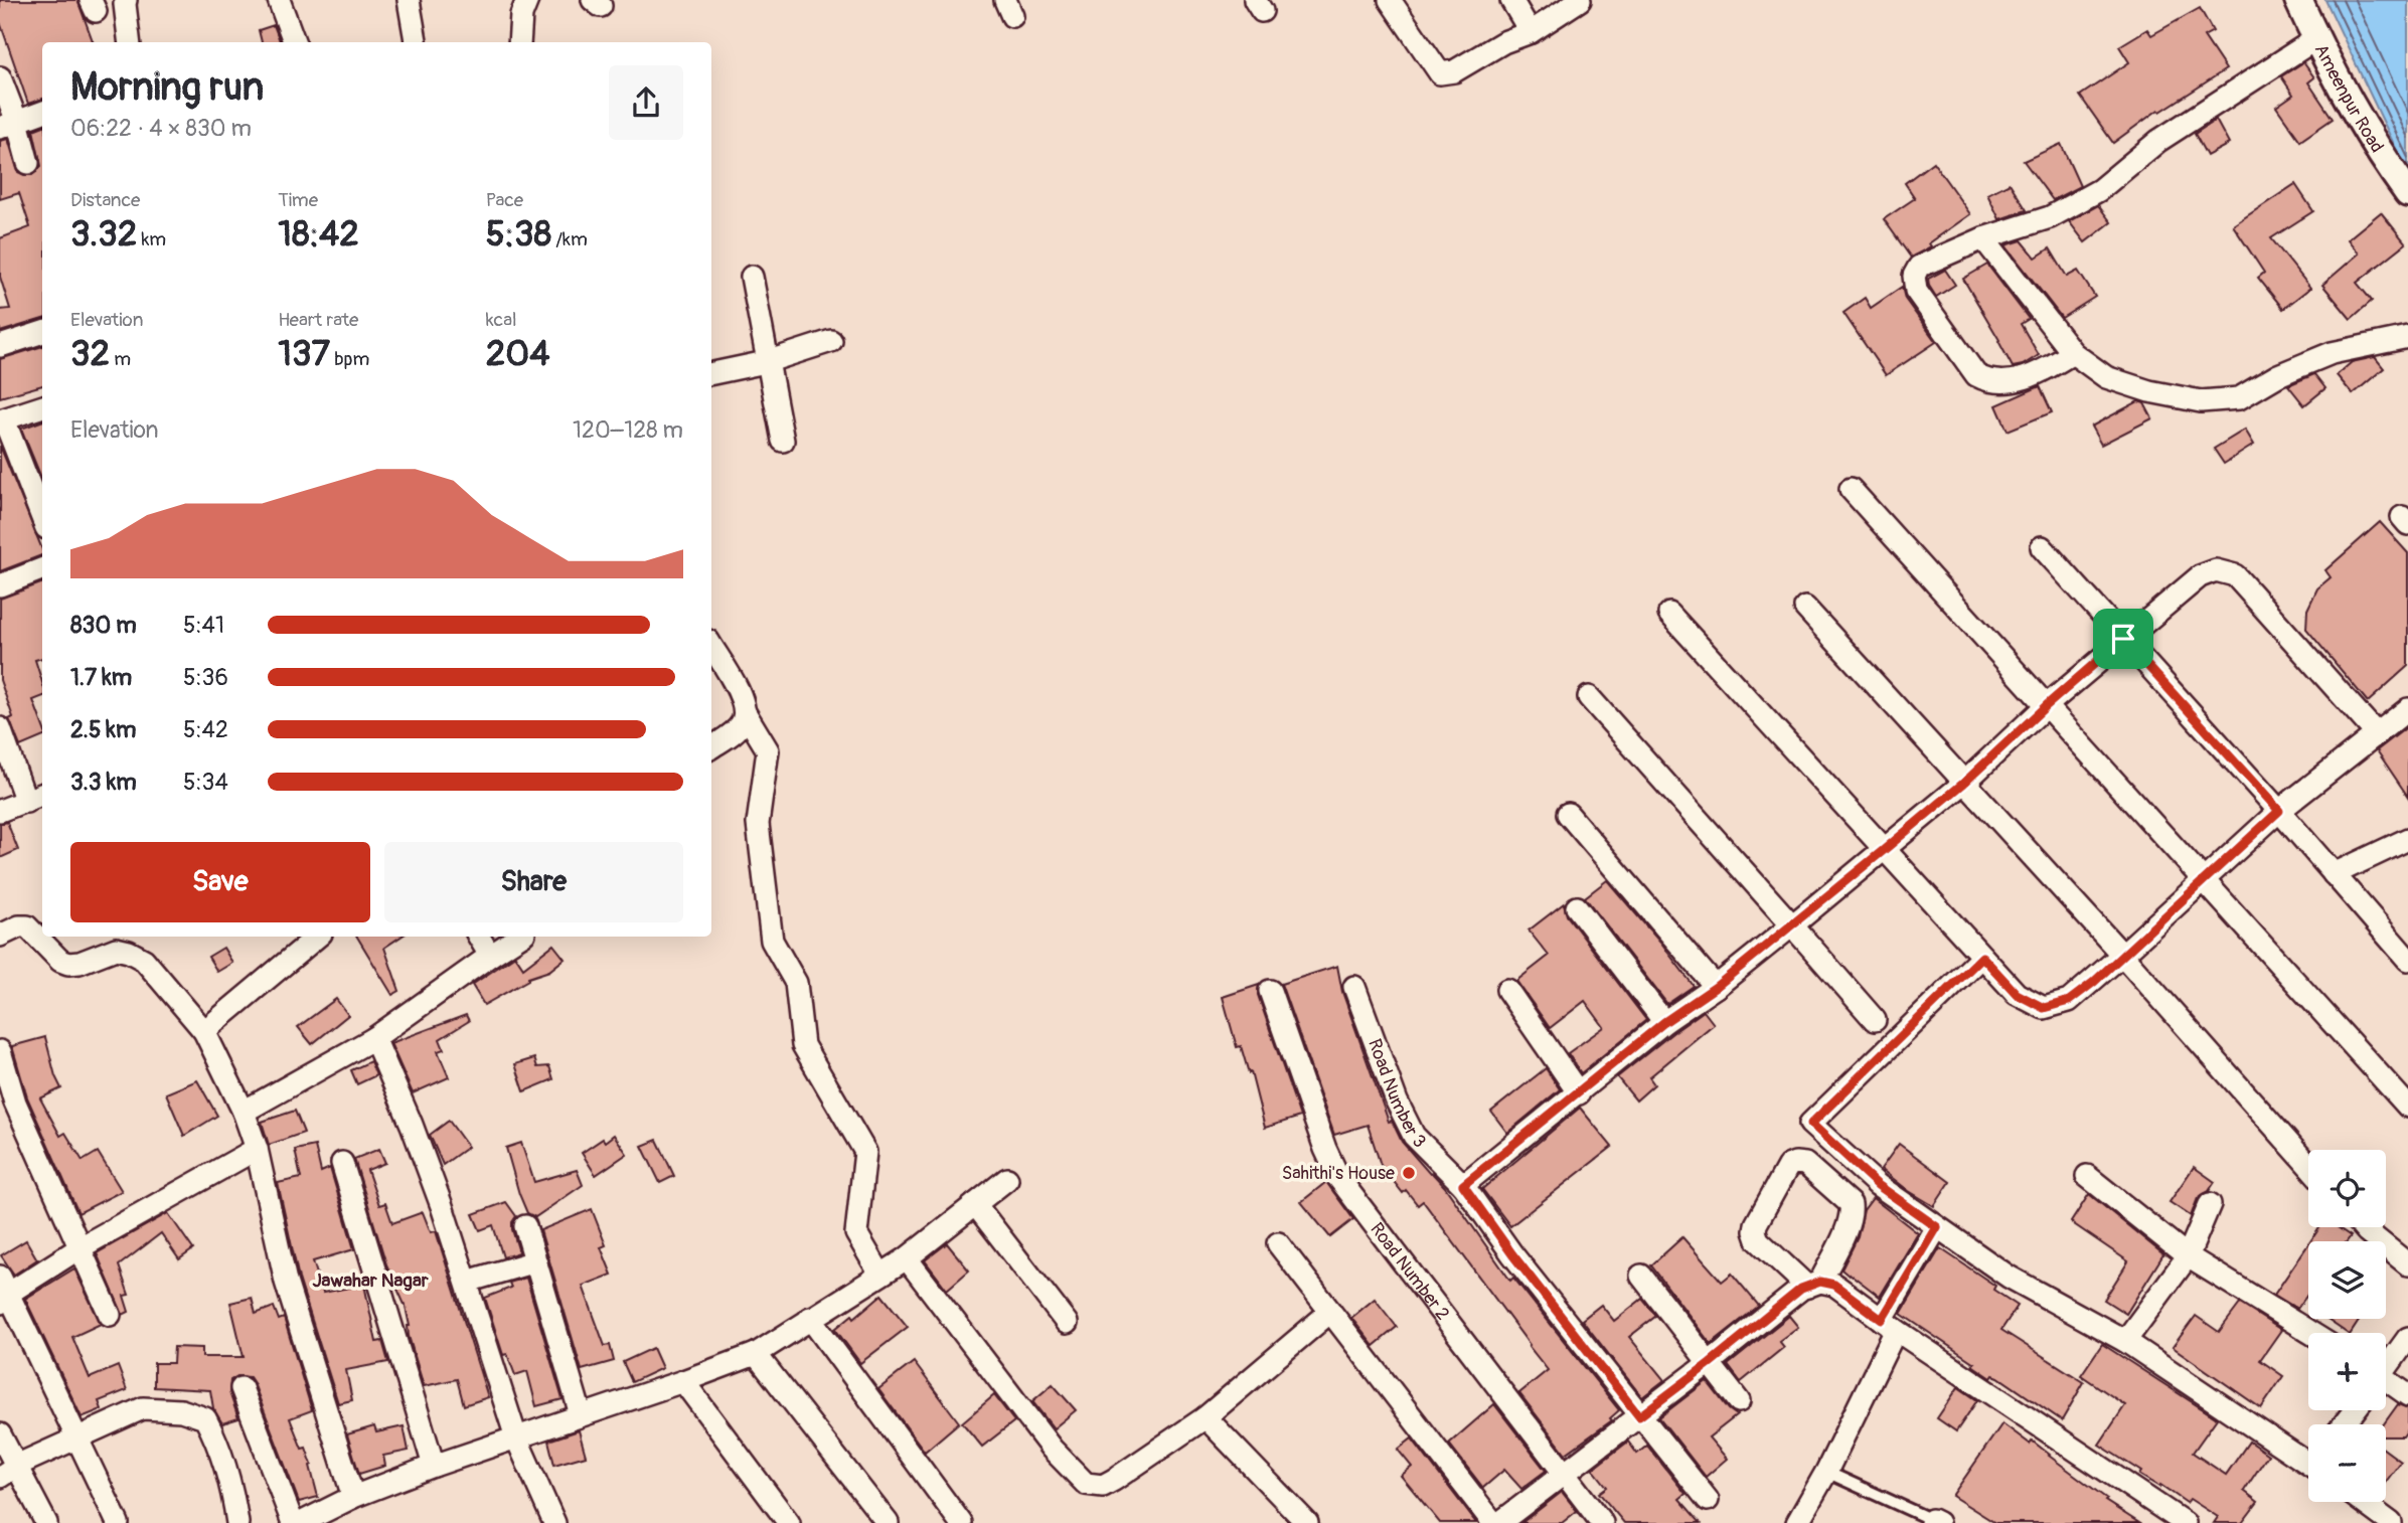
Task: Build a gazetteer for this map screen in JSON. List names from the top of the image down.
{
  "streets": {
    "street": ["Ameenpur Road", "Road Number 3", "Road Number 2"]
  },
  "districts": ["Jawahar Nagar"],
  "places": ["Sahithi's House"],
  "page": {
    "heading": ["Morning run", "06:22 · 4 × 830 m"],
    "stats": [
      ["Distance", "3.32 km"],
      ["Time", "18:42"],
      ["Pace", "5:38 /km"],
      ["Elevation", "32 m"],
      ["Heart rate", "137 bpm"],
      ["kcal", "204"]
    ],
    "chart": ["Elevation", "120–128 m"],
    "list": [
      {
        "name": "830 m",
        "note": "5:41"
      },
      {
        "name": "1.7 km",
        "note": "5:36"
      },
      {
        "name": "2.5 km",
        "note": "5:42"
      },
      {
        "name": "3.3 km",
        "note": "5:34"
      }
    ],
    "buttons": ["Save", "Share"],
    "map_buttons": ["+", "−"]
  }
}
